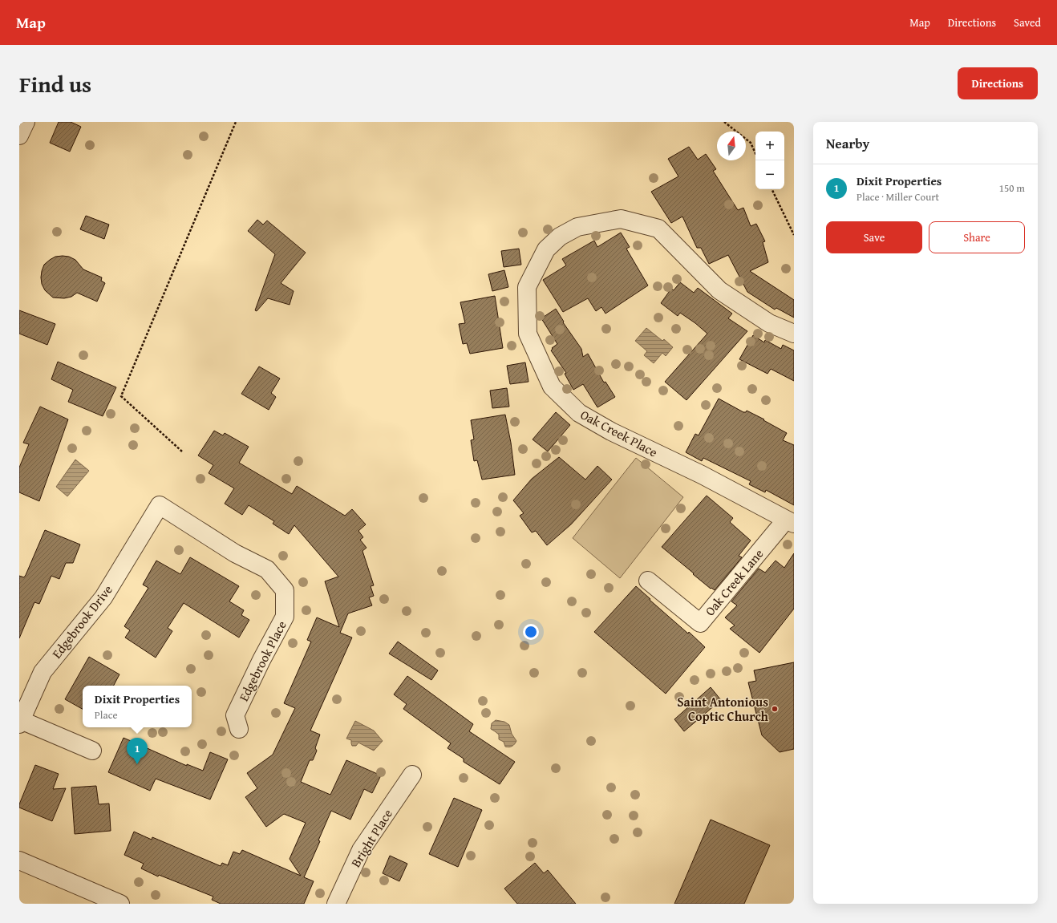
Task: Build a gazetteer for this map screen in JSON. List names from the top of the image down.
{
  "streets": {
    "street": [
      "Oak Creek Place",
      "Oak Creek Lane",
      "Edgebrook Drive",
      "Edgebrook Place",
      "Bright Place"
    ]
  },
  "crossings": [
    ["Oak Creek Place", "Oak Creek Lane"],
    ["Edgebrook Drive", "Edgebrook Place"]
  ],
  "places": ["Saint Antonious Coptic Church"],
  "north": "top",
  "page": {
    "header": "Map",
    "nav": ["Map", "Directions", "Saved"],
    "title": "Find us",
    "buttons": [
      "Directions",
      ["Save", "Share"]
    ],
    "heading": "Nearby",
    "map_buttons": ["+", "−"],
    "list": [
      {
        "mark": "1",
        "name": "Dixit Properties",
        "note": "Place · Miller Court",
        "value": "150 m"
      }
    ],
    "popup": ["Dixit Properties", "Place"],
    "pins": "1"
  }
}
